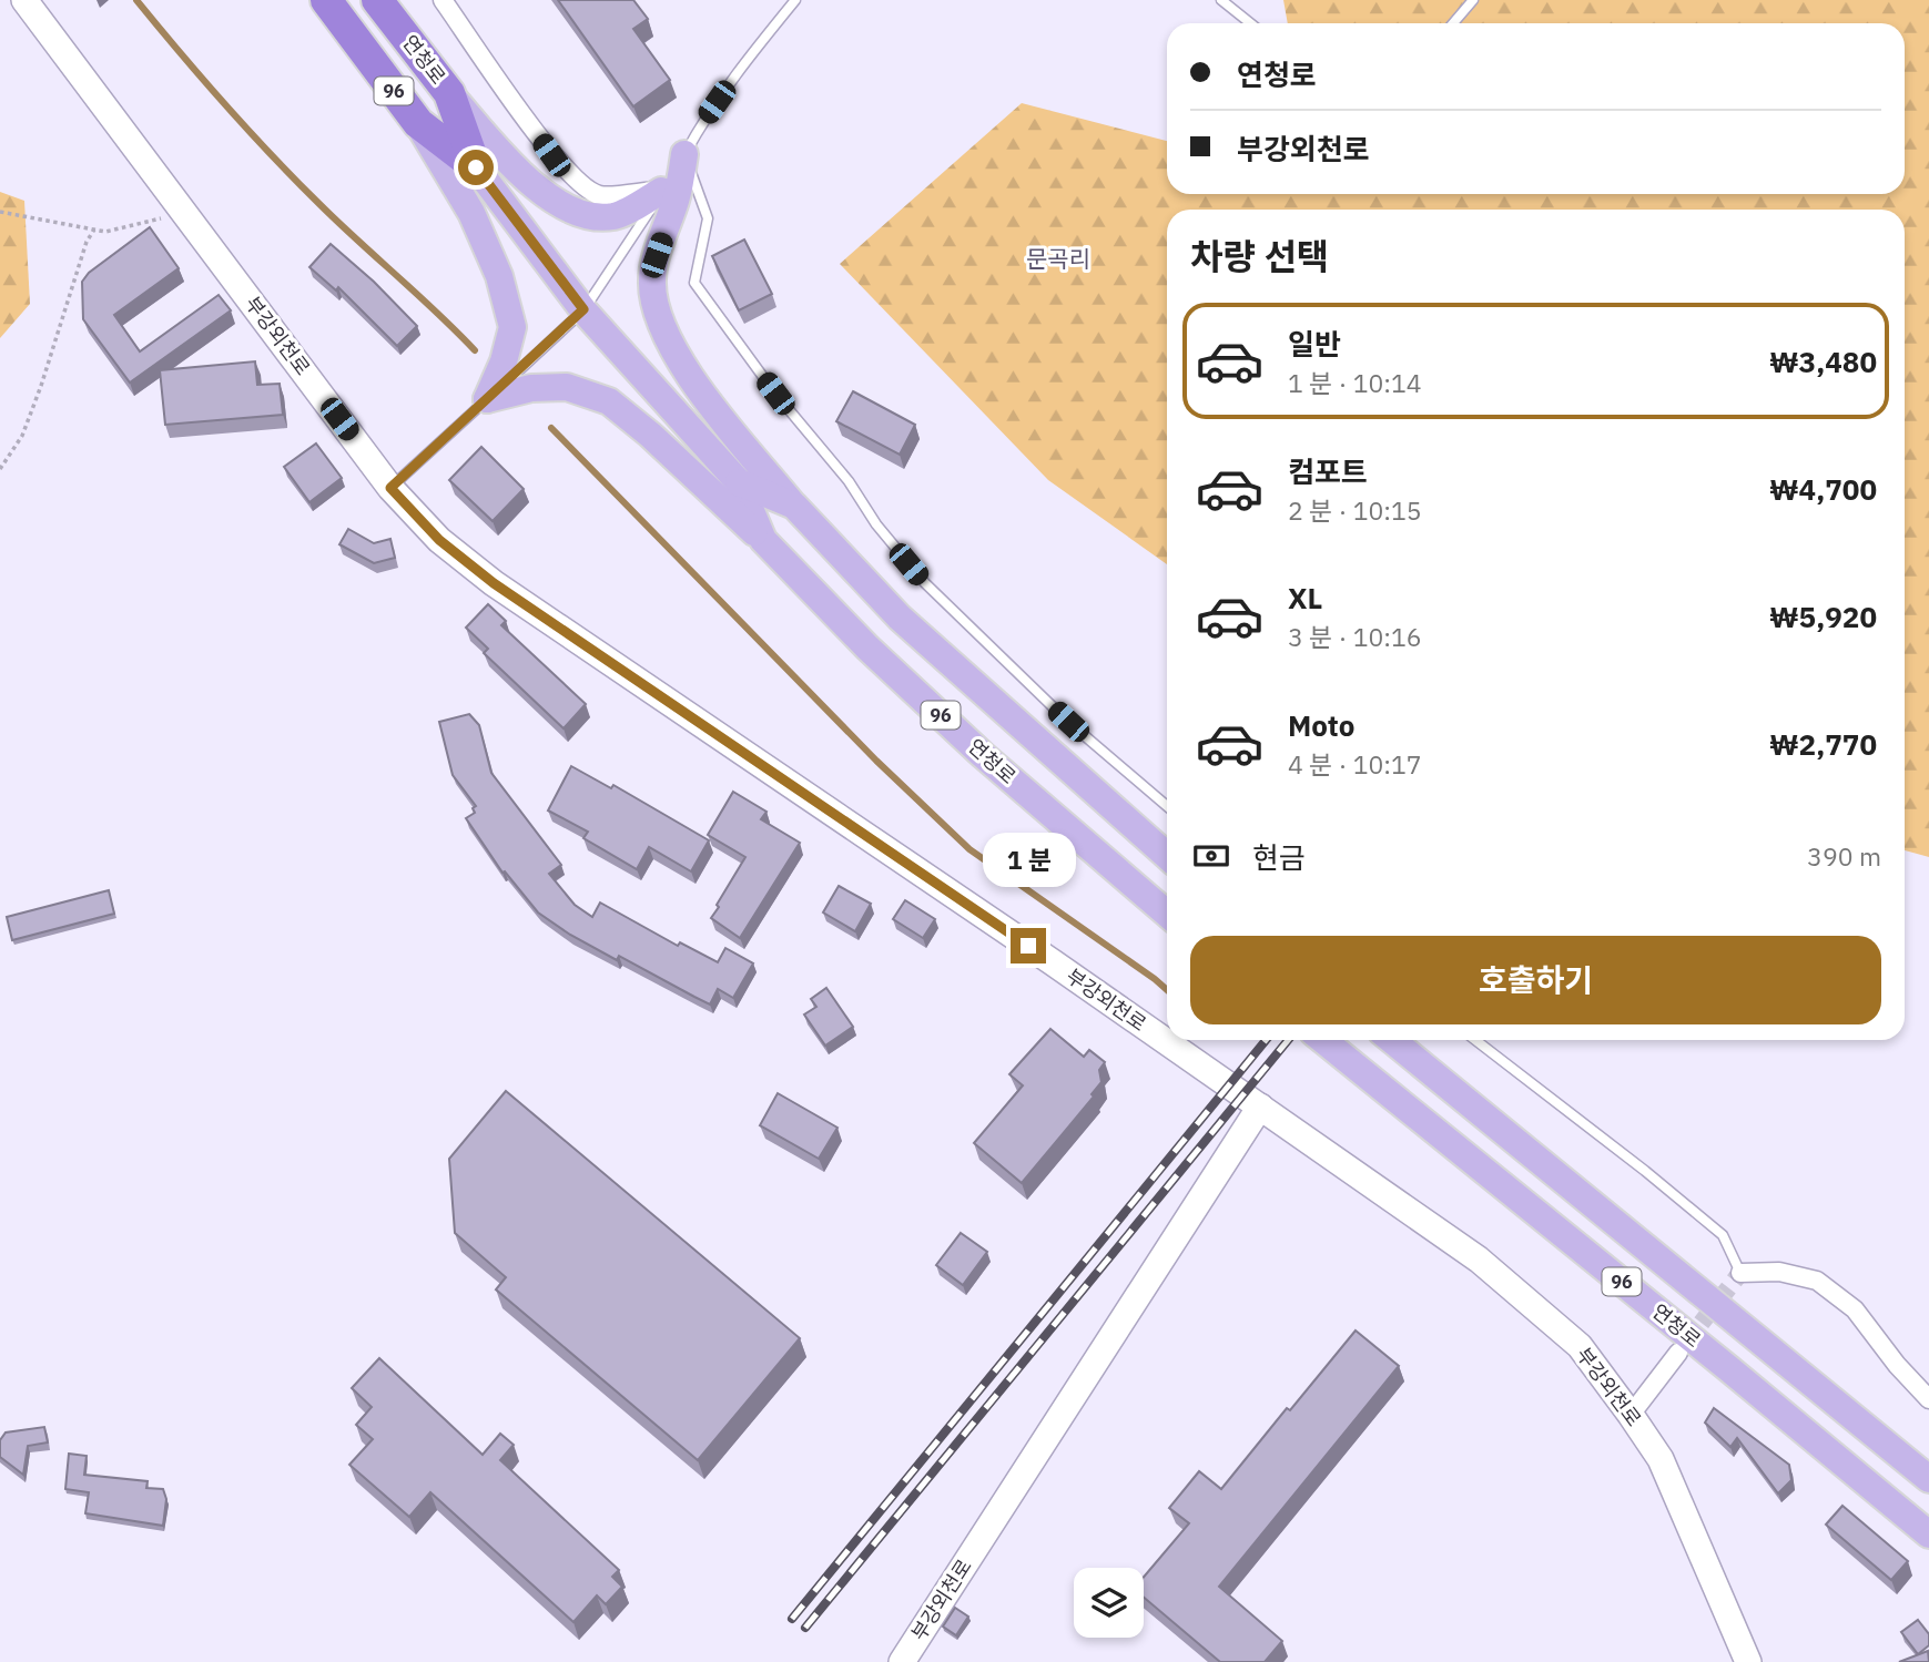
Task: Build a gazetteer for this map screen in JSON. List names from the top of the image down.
{
  "streets": {
    "highway": ["연청로", "96"],
    "main road": ["부강외천로"]
  },
  "districts": ["문곡리"],
  "page": {
    "banner": ["연청로", "부강외천로"],
    "heading": "차량 선택",
    "list": [
      {
        "name": "일반",
        "note": "1 분 · 10:14",
        "value": "₩3,480"
      },
      {
        "name": "컴포트",
        "note": "2 분 · 10:15",
        "value": "₩4,700"
      },
      {
        "name": "XL",
        "note": "3 분 · 10:16",
        "value": "₩5,920"
      },
      {
        "name": "Moto",
        "note": "4 분 · 10:17",
        "value": "₩2,770"
      }
    ],
    "pay": ["현금", "390 m"],
    "bubble": "1 분",
    "buttons": "호출하기"
  }
}
